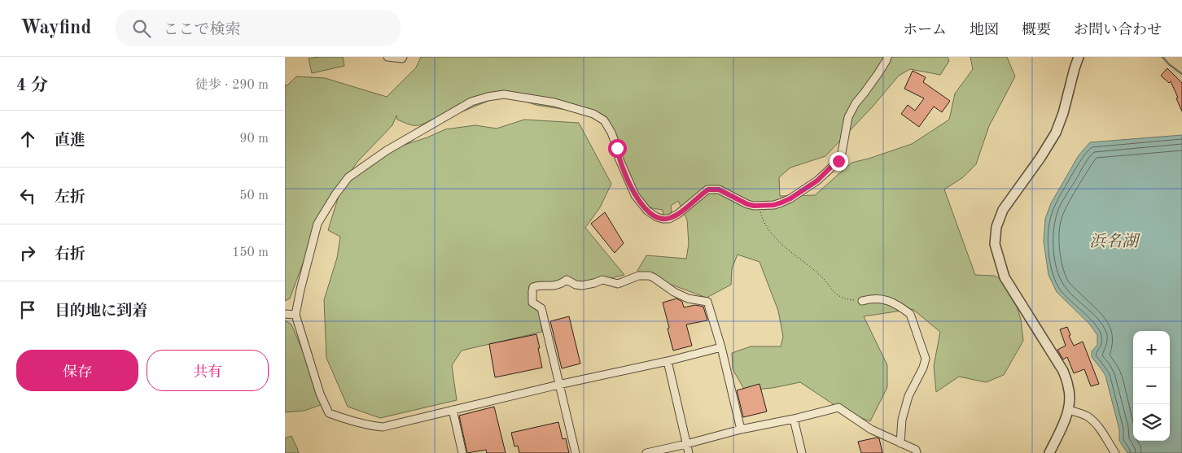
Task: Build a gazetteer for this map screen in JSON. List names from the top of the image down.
{
  "water": ["浜名湖"],
  "page": {
    "header": "Wayfind",
    "search": "ここで検索",
    "nav": [
      "ホーム",
      "地図",
      "概要",
      "お問い合わせ"
    ],
    "heading": ["4 分", "徒歩 · 290 m"],
    "list": [
      ["直進", "90 m"],
      ["左折", "50 m"],
      ["右折", "150 m"],
      "目的地に到着"
    ],
    "map_buttons": ["+", "−"],
    "buttons": ["保存", "共有"]
  }
}
